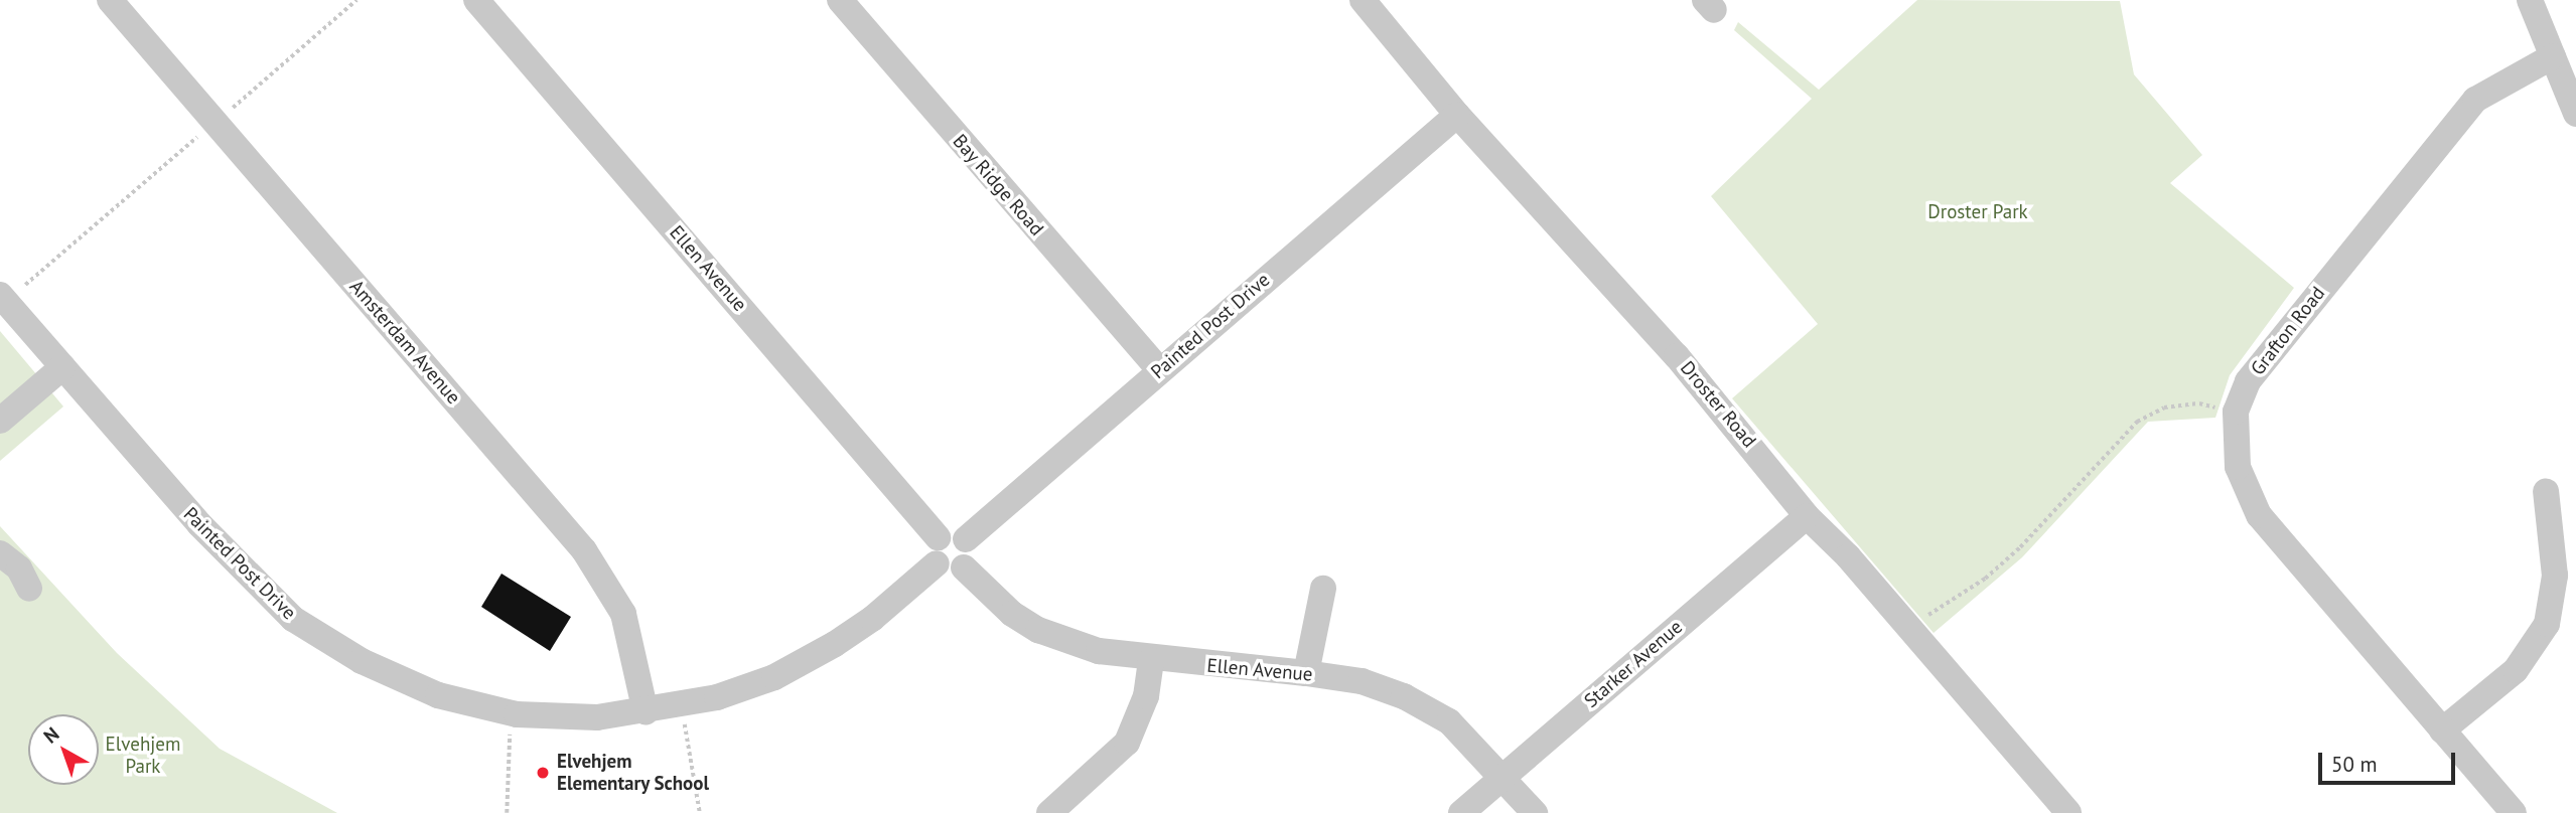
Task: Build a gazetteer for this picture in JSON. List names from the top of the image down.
{
  "streets": {
    "street": [
      "Bay Ridge Road",
      "Ellen Avenue",
      "Painted Post Drive",
      "Grafton Road",
      "Amsterdam Avenue",
      "Droster Road",
      "Starker Avenue"
    ]
  },
  "crossings": [
    ["Bay Ridge Road", "Painted Post Drive"],
    ["Ellen Avenue", "Painted Post Drive"],
    ["Ellen Avenue", "Starker Avenue"],
    ["Painted Post Drive", "Amsterdam Avenue"],
    ["Painted Post Drive", "Droster Road"],
    ["Droster Road", "Starker Avenue"]
  ],
  "parks": ["Droster Park", "Elvehjem Park"],
  "places": ["Elvehjem Elementary School"],
  "scale_bar": "50 m",
  "north": "top left"
}
